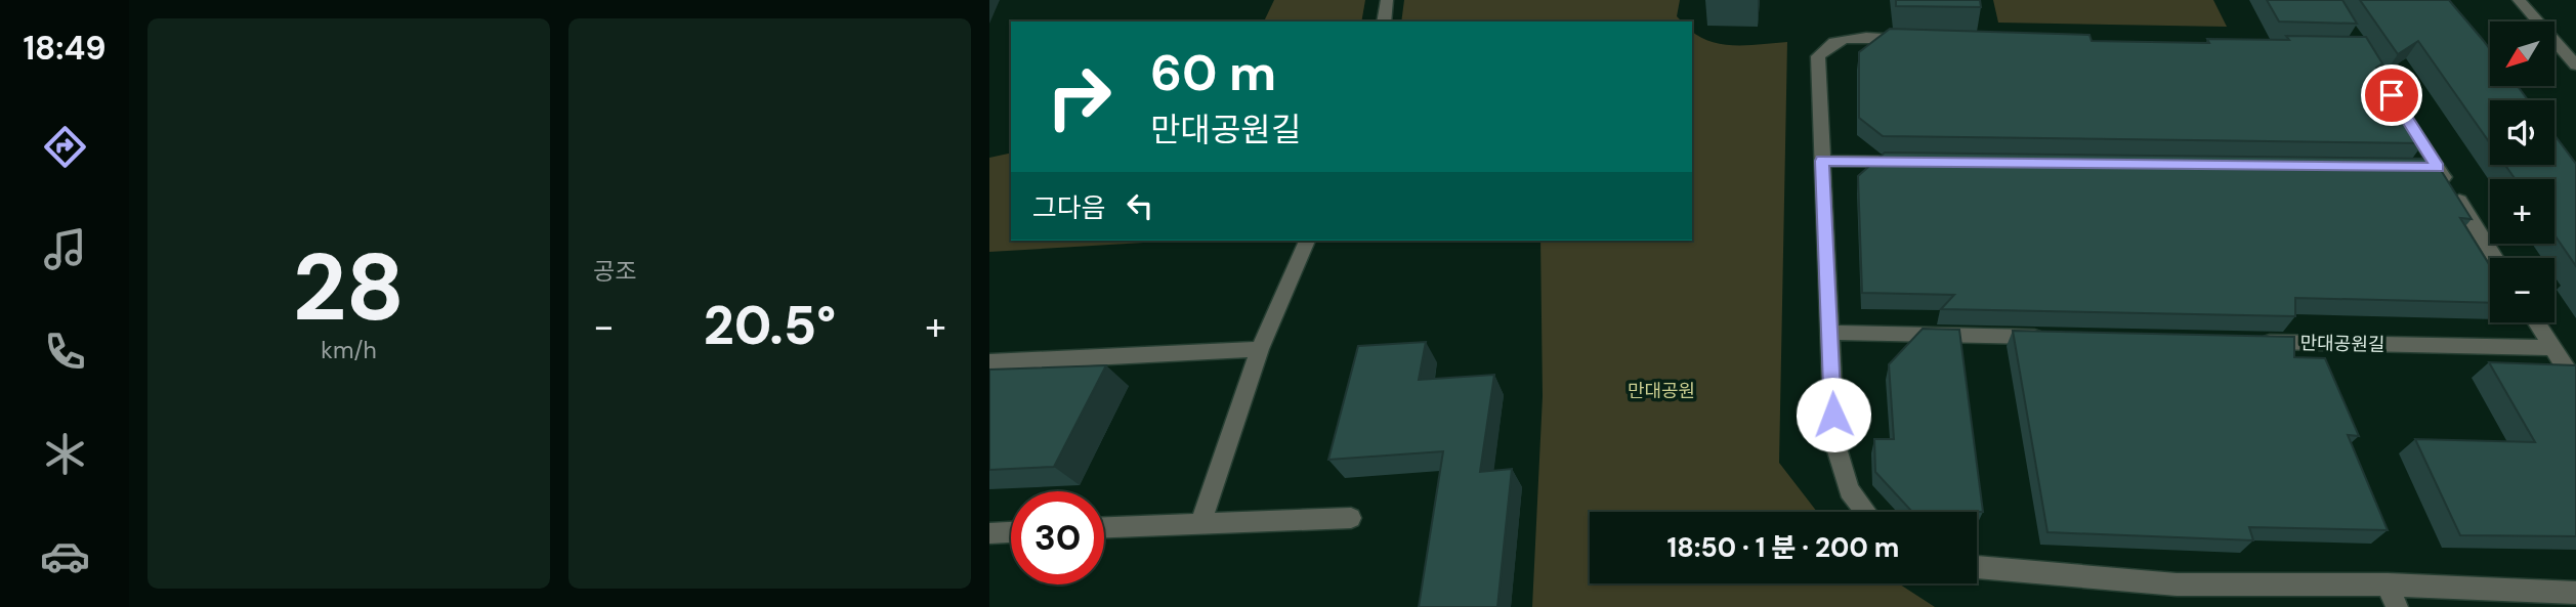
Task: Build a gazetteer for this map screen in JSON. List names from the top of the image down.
{
  "streets": {
    "street": ["만대공원길"]
  },
  "parks": ["만대공원"],
  "north": "bottom left",
  "page": {
    "tabs": "18:49",
    "tile": [
      ["28", "km/h"],
      "공조"
    ],
    "map_buttons": ["+", "−"],
    "turn": ["60 m", "만대공원길"],
    "then": "그다음",
    "heat": ["−", "20.5°", "+"],
    "limit": "30",
    "trip": "18:50 · 1 분 · 200 m"
  }
}
